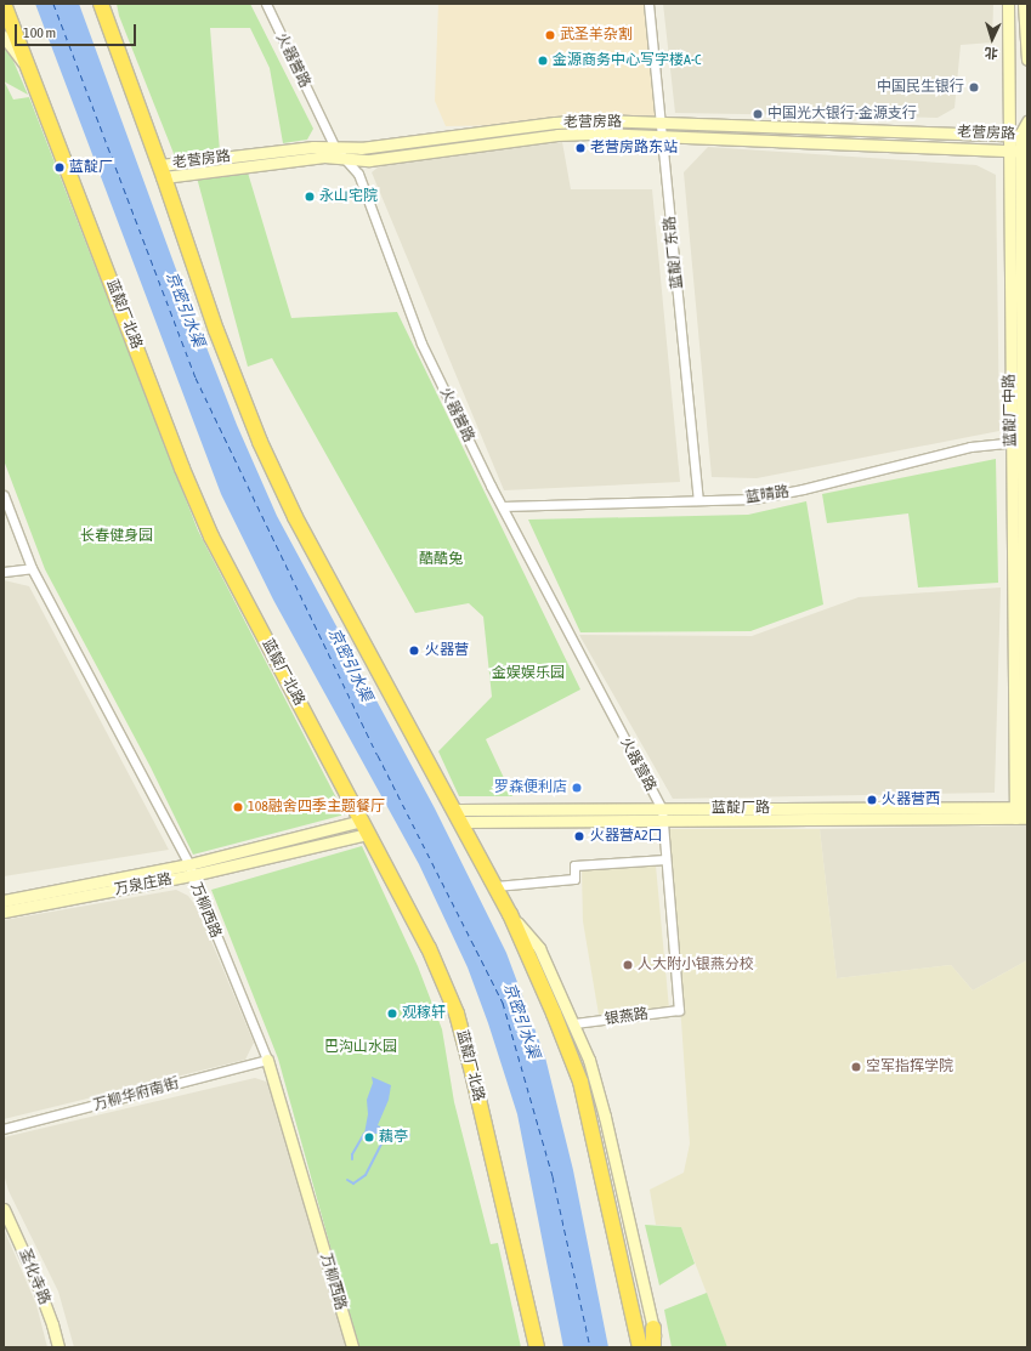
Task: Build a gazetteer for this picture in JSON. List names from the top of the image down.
{
  "streets": {
    "highway": ["蓝靛厂北路"],
    "street": [
      "火器营路",
      "老营房路",
      "蓝靛厂东路",
      "蓝靛厂中路",
      "蓝晴路",
      "蓝靛厂路",
      "万泉庄路",
      "万柳西路",
      "银燕路",
      "万柳华府南街",
      "圣化寺路"
    ]
  },
  "crossings": [
    ["火器营路", "老营房路"],
    ["火器营路", "蓝晴路"],
    ["火器营路", "蓝靛厂路"],
    ["火器营路", "银燕路"],
    ["老营房路", "蓝靛厂东路"],
    ["老营房路", "蓝靛厂中路"],
    ["蓝靛厂东路", "蓝晴路"],
    ["蓝靛厂北路", "万泉庄路"],
    ["蓝靛厂中路", "蓝晴路"],
    ["蓝靛厂中路", "蓝靛厂路"],
    ["万泉庄路", "万柳西路"],
    ["万柳西路", "万柳华府南街"]
  ],
  "water": ["京密引水渠"],
  "parks": [
    "长春健身园",
    "酷酷兔",
    "金娱娱乐园",
    "巴沟山水园"
  ],
  "places": [
    "武圣羊杂割",
    "金源商务中心写字楼A-C",
    "中国民生银行",
    "中国光大银行-金源支行",
    "老营房路东站",
    "蓝靛厂",
    "永山宅院",
    "火器营",
    "罗森便利店",
    "火器营西",
    "108融舍四季主题餐厅",
    "火器营A2口",
    "人大附小银燕分校",
    "观稼轩",
    "空军指挥学院",
    "藕亭"
  ],
  "scale_bar": "100 m",
  "north": "bottom"
}
